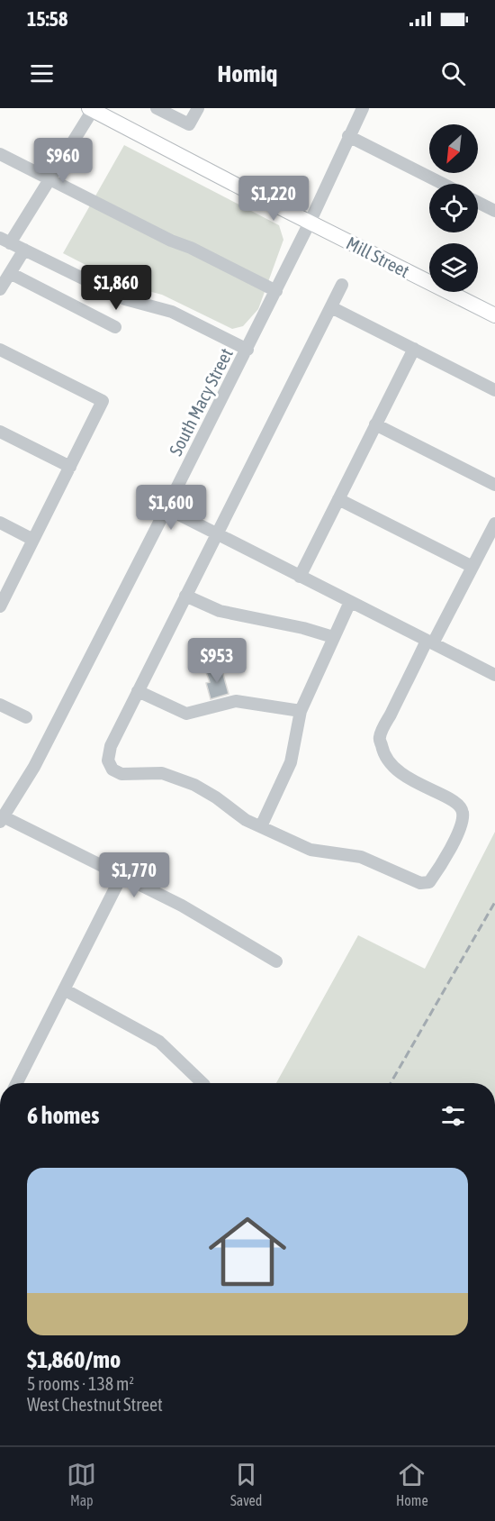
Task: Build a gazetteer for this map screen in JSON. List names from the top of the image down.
{
  "streets": {
    "main road": ["Mill Street"],
    "street": ["South Macy Street"]
  },
  "crossings": [
    ["Mill Street", "South Macy Street"]
  ],
  "north": "bottom left",
  "page": {
    "status": "15:58",
    "header": "Homiq",
    "price": [
      "$960",
      "$1,220",
      "$1,860",
      "$1,600",
      "$953",
      "$1,770"
    ],
    "heading": "6 homes",
    "list": [
      {
        "name": "$1,860/mo",
        "note": "5 rooms · 138 m² · West Chestnut Street"
      }
    ],
    "tabs": ["Map", "Saved", "Home"]
  }
}
